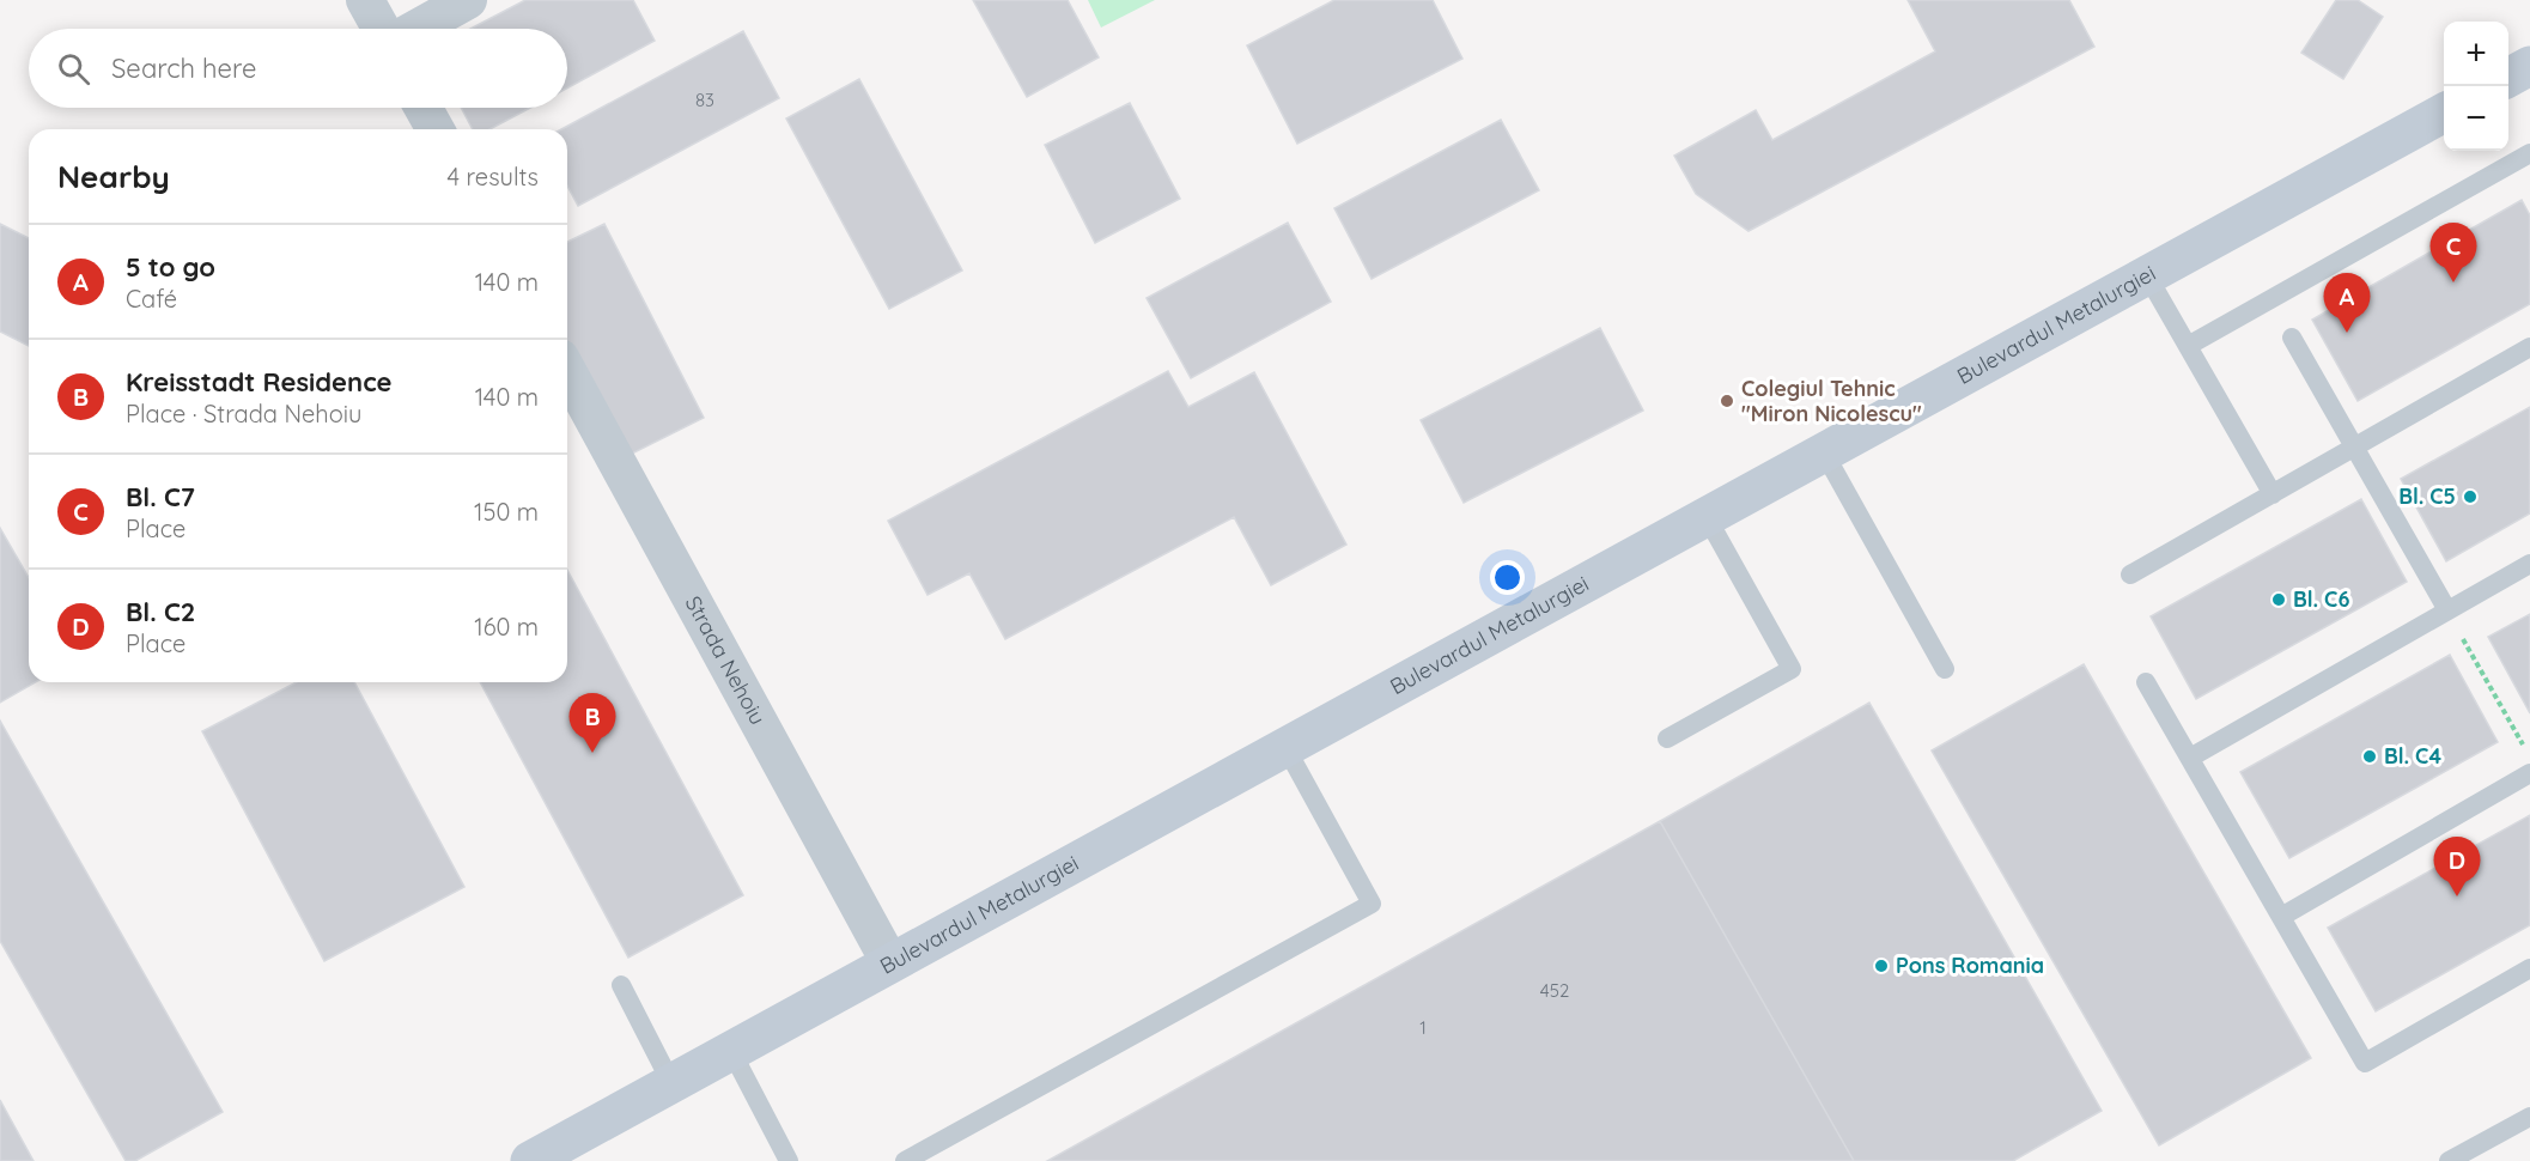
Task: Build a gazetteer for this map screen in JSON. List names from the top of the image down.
{
  "streets": {
    "main road": ["Bulevardul Metalurgiei"],
    "street": ["Strada Nehoiu"]
  },
  "crossings": [
    ["Bulevardul Metalurgiei", "Strada Nehoiu"]
  ],
  "places": [
    "Colegiul Tehnic \"Miron Nicolescu\"",
    "Bl. C5",
    "Bl. C6",
    "Bl. C4",
    "Pons Romania"
  ],
  "house_numbers": ["83", "452", "1"],
  "page": {
    "map_buttons": ["+", "−"],
    "search": "Search here",
    "heading": ["Nearby", "4 results"],
    "pins": [
      "C",
      "A",
      "B",
      "D"
    ],
    "list": [
      {
        "mark": "A",
        "name": "5 to go",
        "note": "Café",
        "value": "140 m"
      },
      {
        "mark": "B",
        "name": "Kreisstadt Residence",
        "note": "Place · Strada Nehoiu",
        "value": "140 m"
      },
      {
        "mark": "C",
        "name": "Bl. C7",
        "note": "Place",
        "value": "150 m"
      },
      {
        "mark": "D",
        "name": "Bl. C2",
        "note": "Place",
        "value": "160 m"
      }
    ]
  }
}
